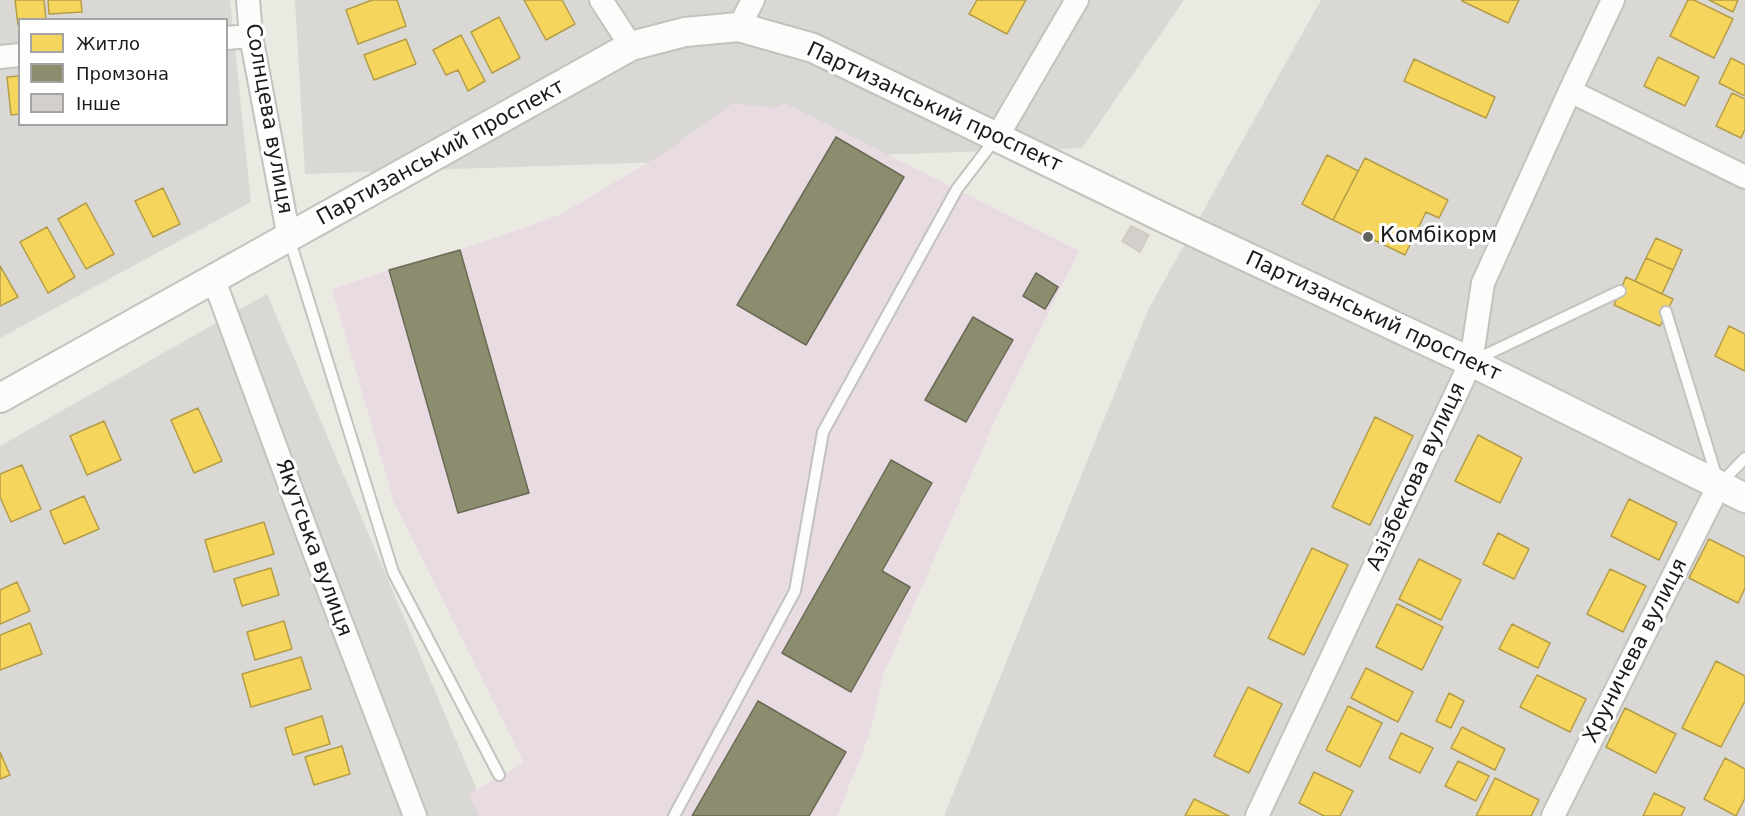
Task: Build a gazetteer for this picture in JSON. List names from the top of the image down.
{
  "streets": {
    "street": [
      "Партизанський проспект",
      "Солнцева вулиця",
      "Азізбекова вулиця",
      "Якутська вулиця",
      "Хруничева вулиця"
    ]
  },
  "crossings": [
    ["Партизанський проспект", "Солнцева вулиця"],
    ["Партизанський проспект", "Азізбекова вулиця"],
    ["Партизанський проспект", "Якутська вулиця"],
    ["Партизанський проспект", "Хруничева вулиця"]
  ],
  "places": ["Комбікорм"],
  "legend": ["Житло", "Промзона", "Інше"]
}
